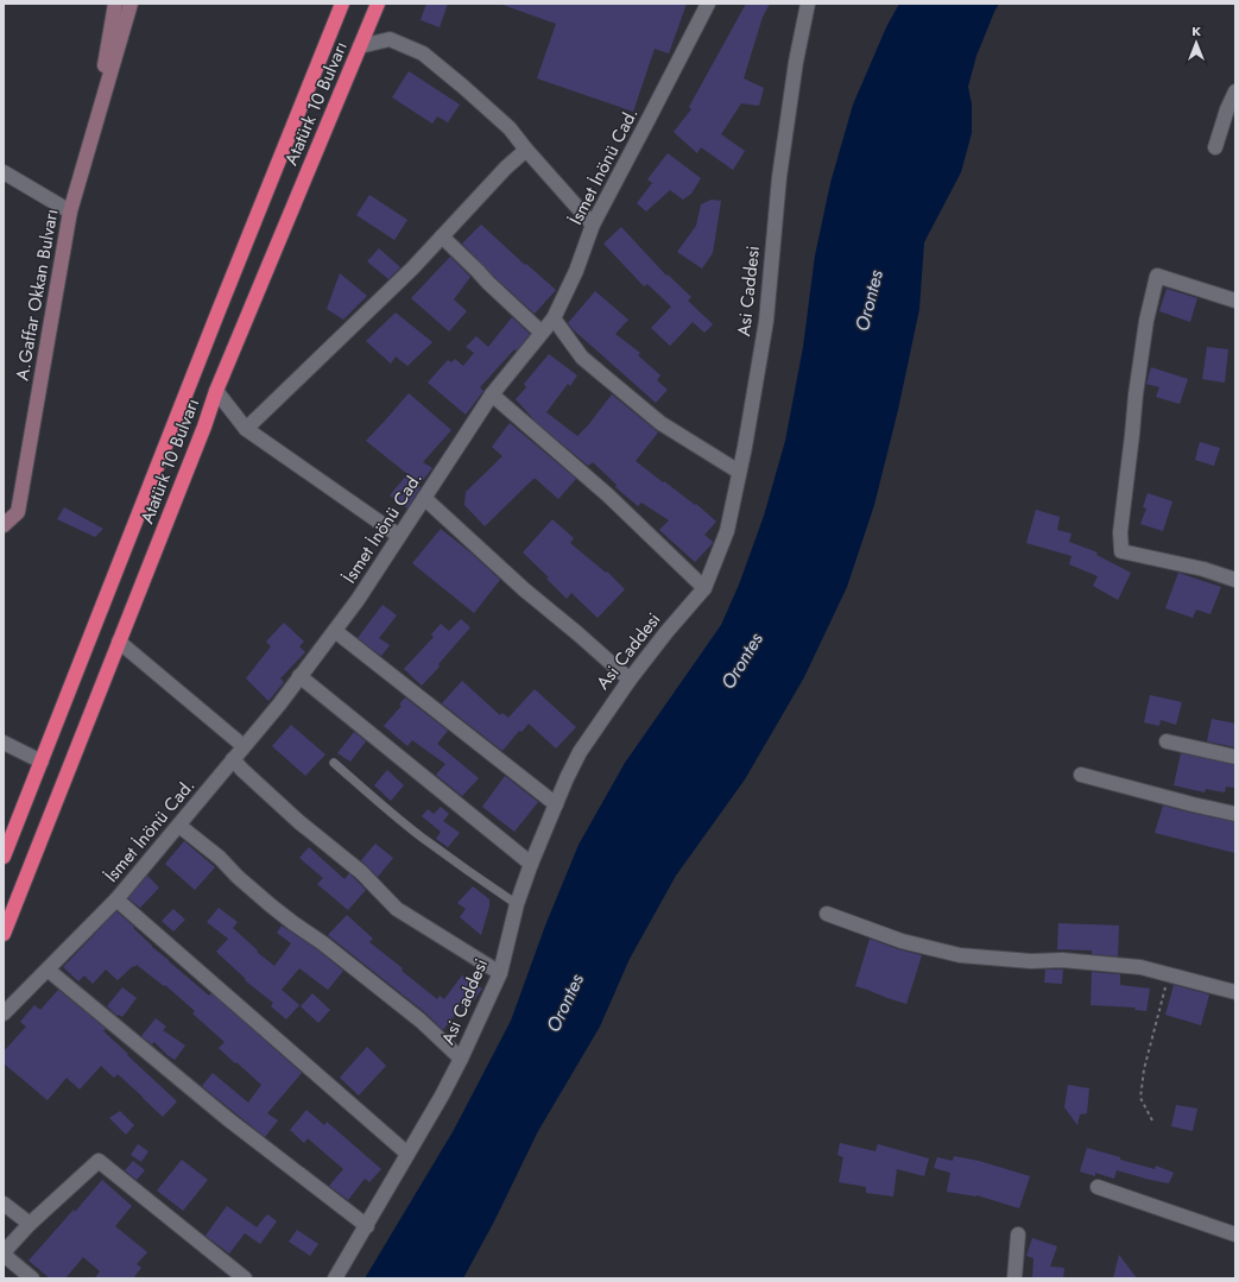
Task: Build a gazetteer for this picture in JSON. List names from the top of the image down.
{
  "streets": {
    "highway": ["Atatürk 10 Bulvarı"],
    "street": ["İsmet İnönü Cad.", "Asi Caddesi", "A.Gaffar Okkan Bulvarı"]
  },
  "water": ["Orontes"],
  "north": "top"
}
